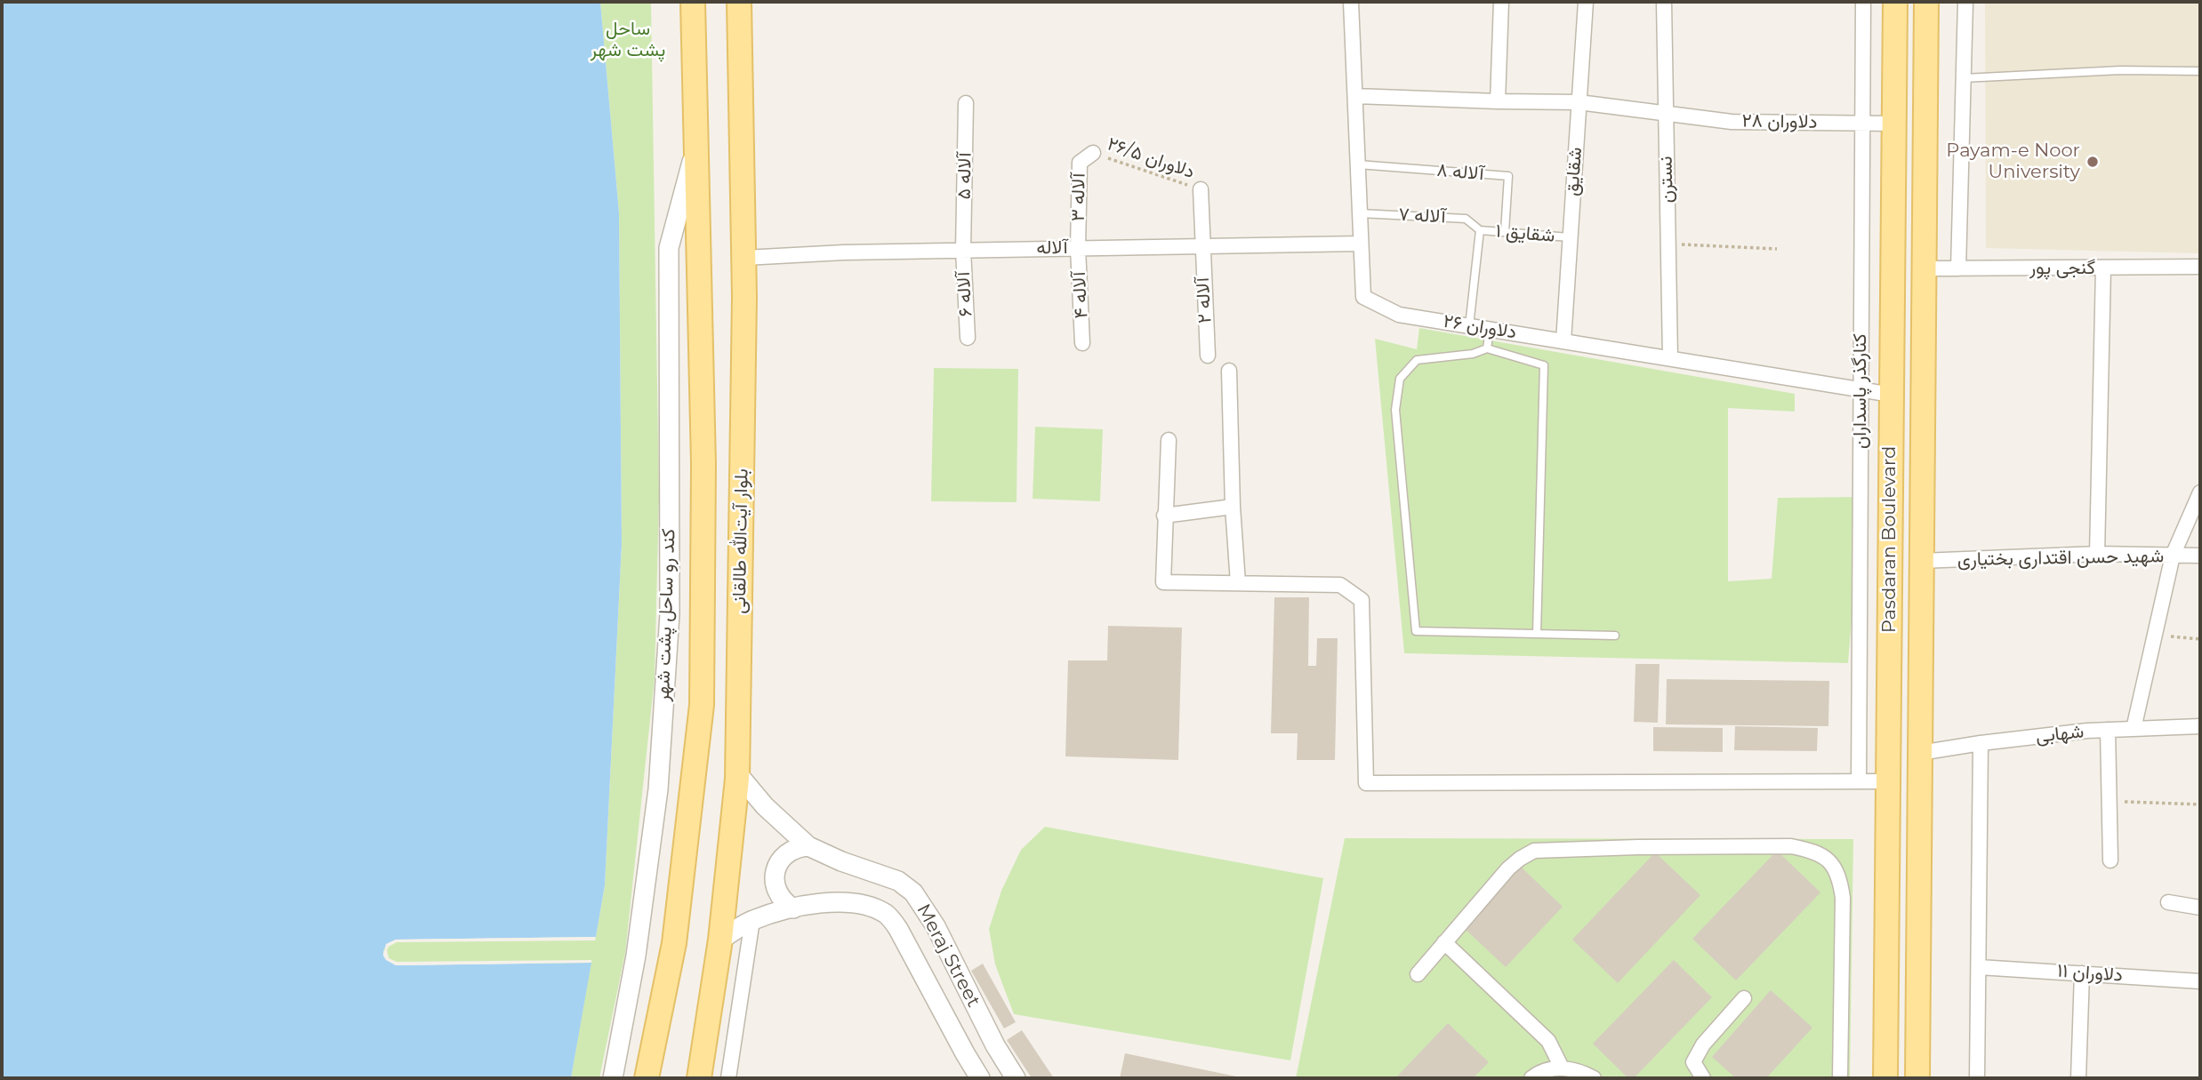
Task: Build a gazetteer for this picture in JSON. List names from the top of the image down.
{
  "streets": {
    "main road": ["Pasdaran Boulevard", "بلوار آیت‌الله طالقانی"],
    "street": [
      "دلاوران ۲۸",
      "شقایق",
      "آلاله ۵",
      "نسترن",
      "آلاله ۳",
      "آلاله",
      "گنجی پور",
      "آلاله ۶",
      "آلاله ۴",
      "آلاله ۲",
      "دلاوران ۲۶",
      "کنارگذر پاسداران",
      "شهید حسن اقتداری بختیاری",
      "کند رو ساحل پشت شهر",
      "شهابی",
      "Meraj Street",
      "دلاوران ۱۱"
    ],
    "lane": ["آلاله ۸", "آلاله ۷", "شقایق ۱"],
    "path": ["دلاوران ۲۶/۵"]
  },
  "crossings": [
    ["دلاوران ۲۸", "شقایق"],
    ["دلاوران ۲۸", "نسترن"],
    ["دلاوران ۲۸", "دلاوران ۲۶"],
    ["دلاوران ۲۸", "کنارگذر پاسداران"],
    ["دلاوران ۲۸", "Pasdaran Boulevard"],
    ["دلاوران ۲۶/۵", "آلاله ۳"],
    ["دلاوران ۲۶/۵", "آلاله ۲"],
    ["شقایق", "شقایق ۱"],
    ["شقایق", "دلاوران ۲۶"],
    ["آلاله ۸", "شقایق ۱"],
    ["آلاله ۸", "دلاوران ۲۶"],
    ["آلاله ۵", "آلاله"],
    ["آلاله ۵", "آلاله ۶"],
    ["نسترن", "دلاوران ۲۶"],
    ["آلاله ۳", "آلاله"],
    ["آلاله ۳", "آلاله ۴"],
    ["آلاله ۷", "شقایق ۱"],
    ["آلاله ۷", "دلاوران ۲۶"],
    ["آلاله", "آلاله ۶"],
    ["آلاله", "آلاله ۴"],
    ["آلاله", "آلاله ۲"],
    ["آلاله", "دلاوران ۲۶"],
    ["آلاله", "بلوار آیت‌الله طالقانی"],
    ["گنجی پور", "Pasdaran Boulevard"],
    ["دلاوران ۲۶", "کنارگذر پاسداران"],
    ["دلاوران ۲۶", "Pasdaran Boulevard"],
    ["Pasdaran Boulevard", "شهید حسن اقتداری بختیاری"],
    ["Pasdaran Boulevard", "شهابی"],
    ["بلوار آیت‌الله طالقانی", "Meraj Street"]
  ],
  "parks": ["ساحل پشت شهر"],
  "places": ["Payam-e Noor University"]
}
